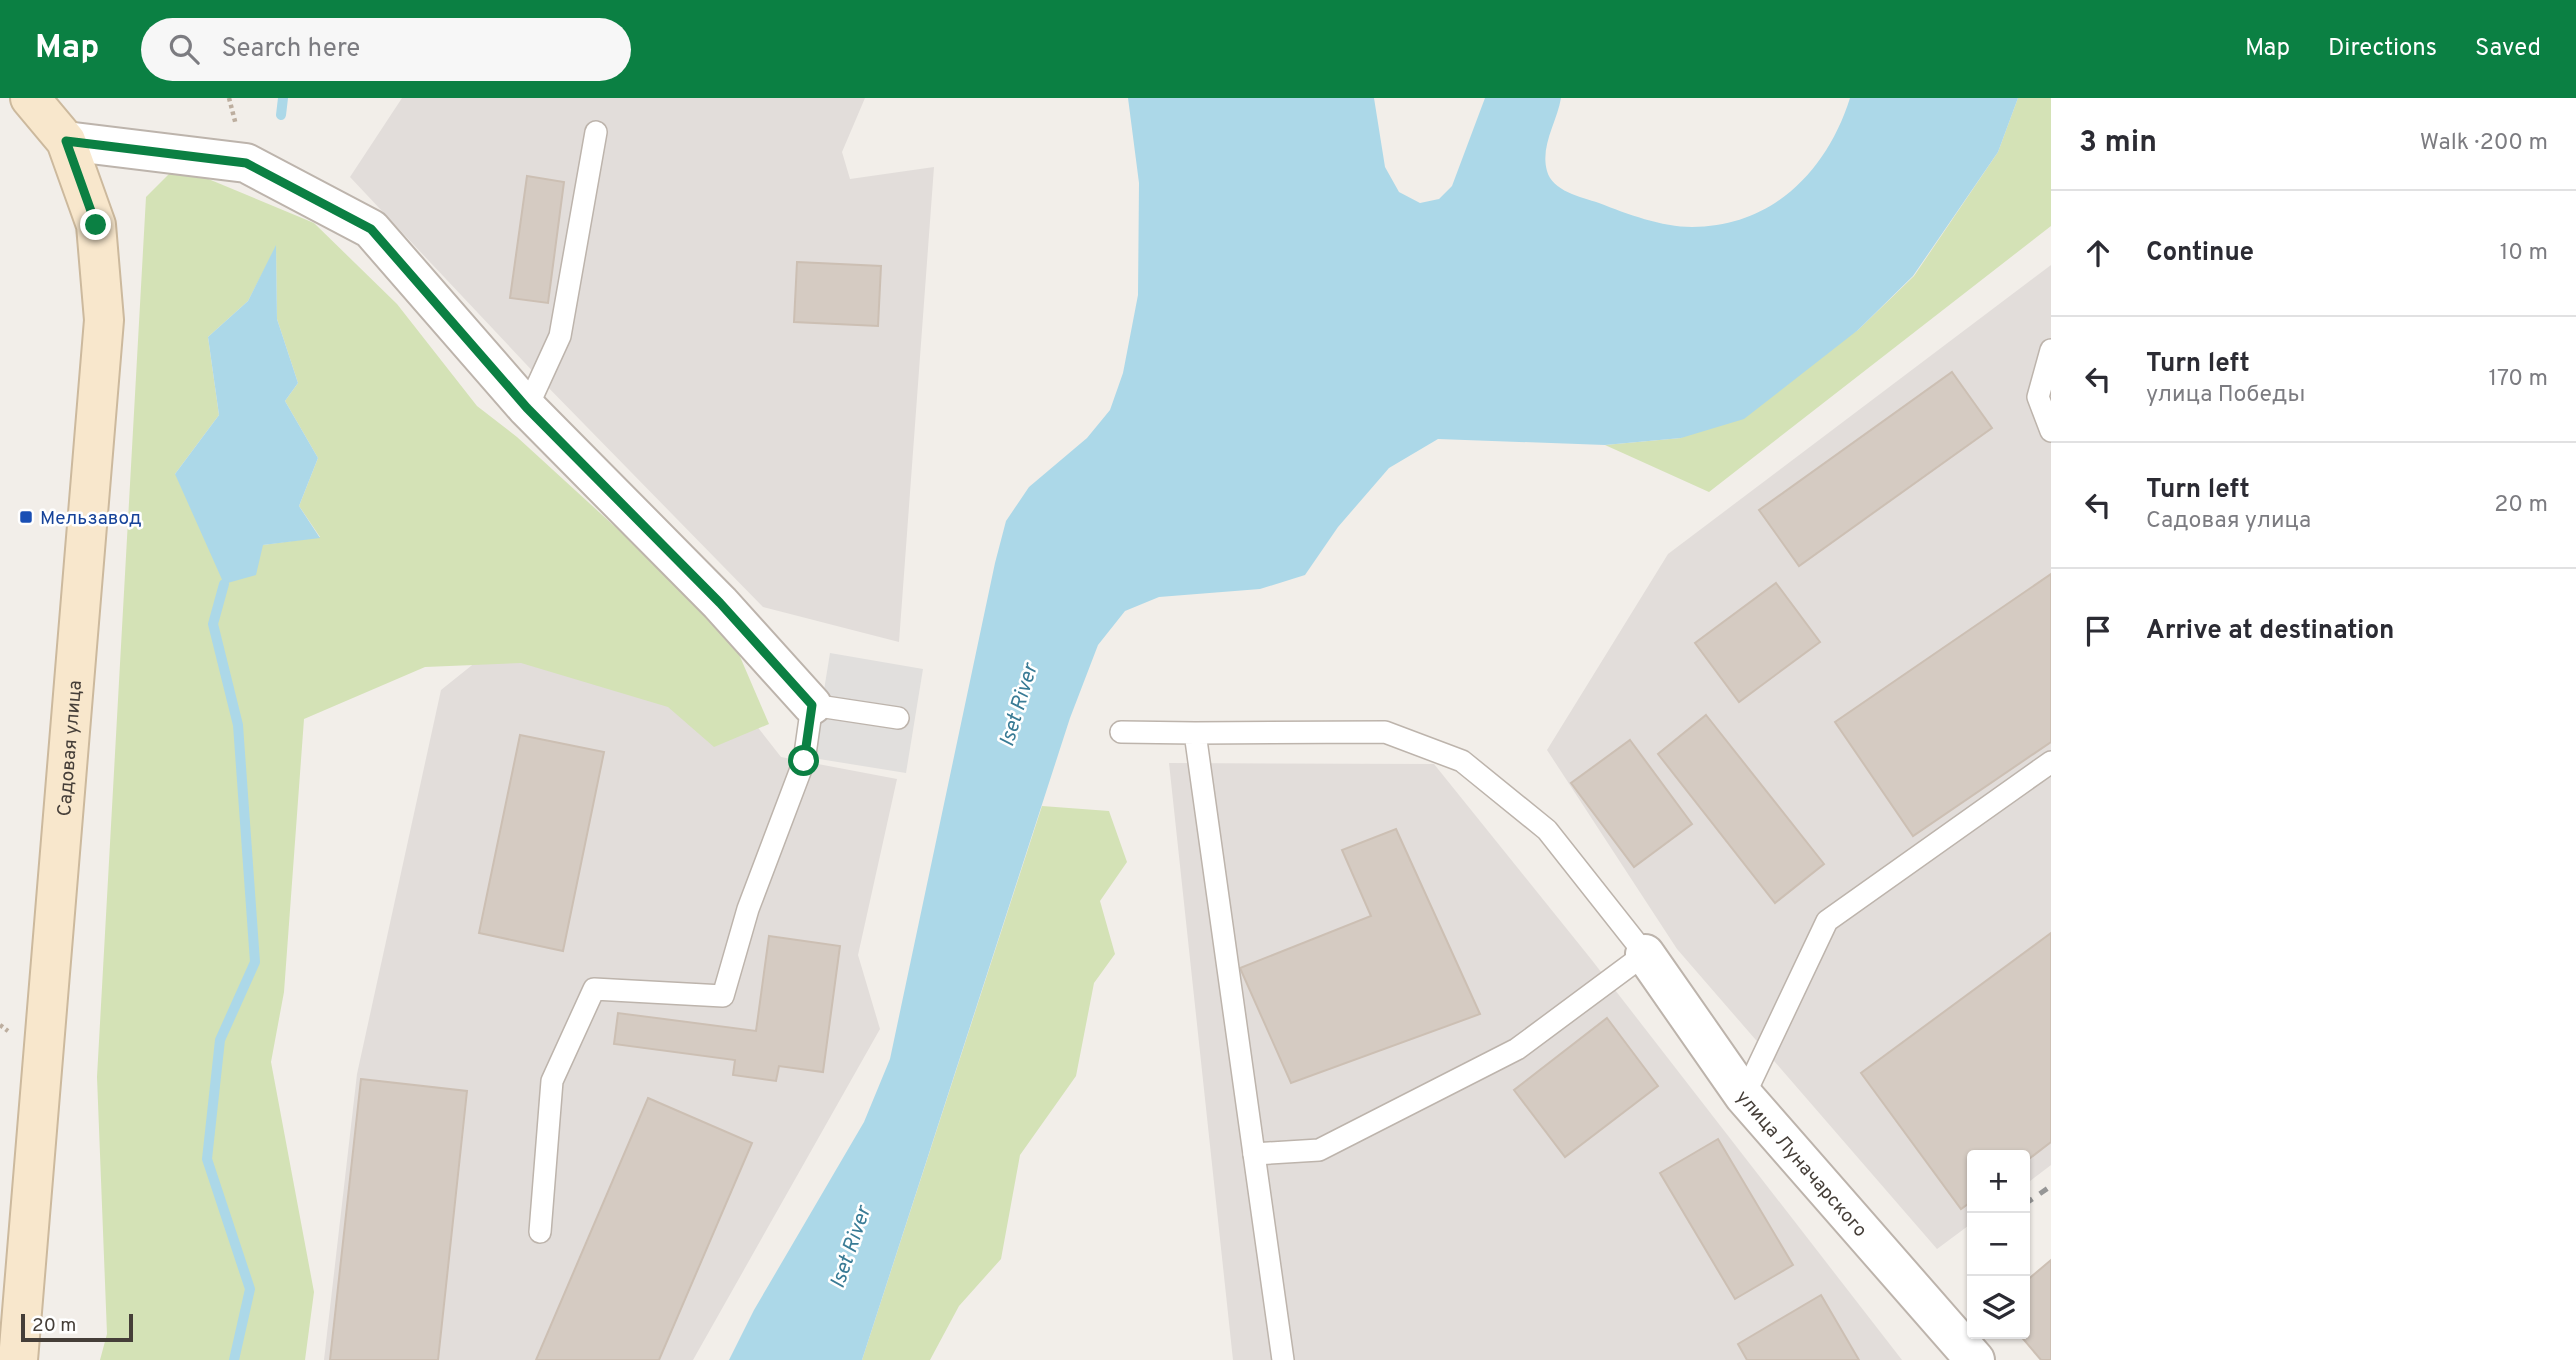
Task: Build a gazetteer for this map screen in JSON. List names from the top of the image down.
{
  "streets": {
    "main road": ["Садовая улица"],
    "street": ["улица Луначарского"]
  },
  "water": ["Iset River"],
  "places": {
    "transit": ["Мельзавод"]
  },
  "scale_bar": "20 m",
  "page": {
    "header": "Map",
    "search": "Search here",
    "nav": ["Map", "Directions", "Saved"],
    "heading": ["3 min", "Walk · 200 m"],
    "list": [
      ["Continue", "10 m"],
      ["Turn left", "улица Победы", "170 m"],
      ["Turn left", "Садовая улица", "20 m"],
      "Arrive at destination"
    ],
    "map_buttons": ["+", "−"],
    "scale": "20 m"
  }
}
